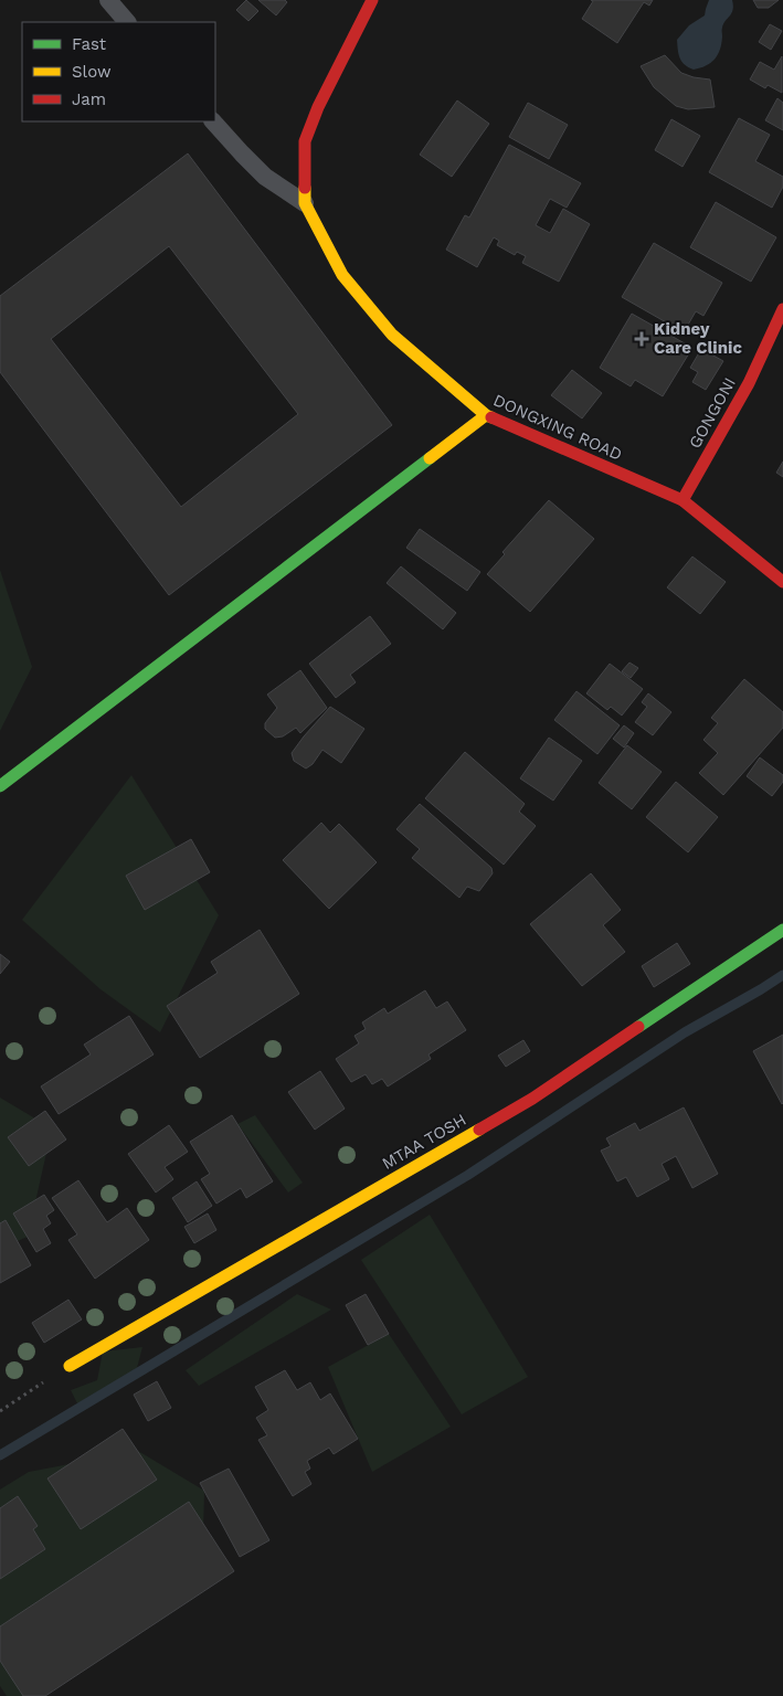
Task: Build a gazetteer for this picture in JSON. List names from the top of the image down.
{
  "streets": {
    "street": ["GONGONI", "DONGXING ROAD", "MTAA TOSH"]
  },
  "crossings": [
    ["GONGONI", "DONGXING ROAD"]
  ],
  "places": {
    "health": ["Kidney Care Clinic"]
  },
  "legend": ["Fast", "Slow", "Jam"]
}
